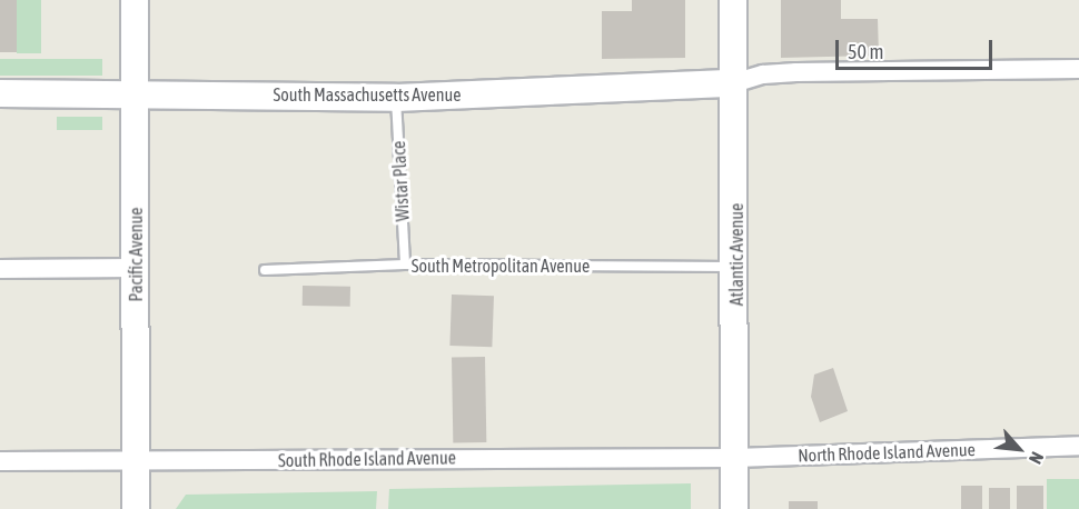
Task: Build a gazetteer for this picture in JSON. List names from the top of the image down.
{
  "streets": {
    "street": [
      "South Massachusetts Avenue",
      "Pacific Avenue",
      "Atlantic Avenue",
      "North Rhode Island Avenue",
      "South Rhode Island Avenue"
    ],
    "lane": ["Wistar Place", "South Metropolitan Avenue"]
  },
  "crossings": [
    ["South Massachusetts Avenue", "Wistar Place"],
    ["South Massachusetts Avenue", "Pacific Avenue"],
    ["South Massachusetts Avenue", "Atlantic Avenue"],
    ["Wistar Place", "South Metropolitan Avenue"],
    ["Pacific Avenue", "South Rhode Island Avenue"],
    ["Atlantic Avenue", "South Metropolitan Avenue"],
    ["Atlantic Avenue", "North Rhode Island Avenue"],
    ["Atlantic Avenue", "South Rhode Island Avenue"],
    ["North Rhode Island Avenue", "South Rhode Island Avenue"]
  ],
  "scale_bar": "50 m",
  "north": "bottom right"
}
